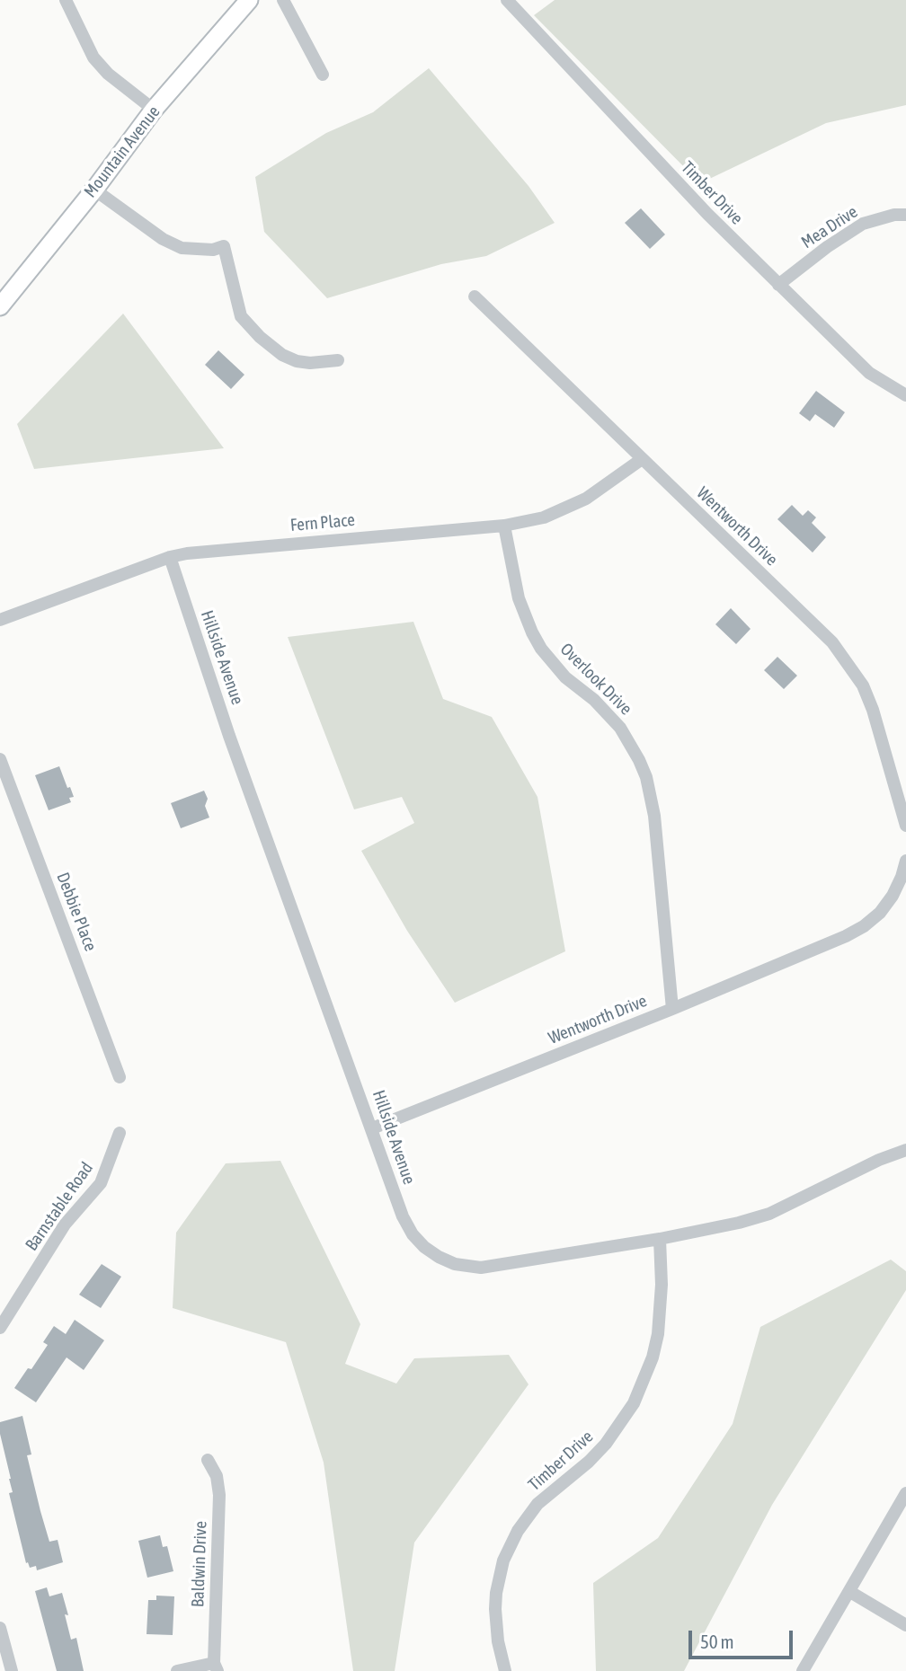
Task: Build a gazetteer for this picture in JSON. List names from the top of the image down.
{
  "streets": {
    "main road": ["Mountain Avenue"],
    "street": [
      "Timber Drive",
      "Mea Drive",
      "Fern Place",
      "Wentworth Drive",
      "Hillside Avenue",
      "Overlook Drive",
      "Debbie Place",
      "Barnstable Road",
      "Baldwin Drive"
    ]
  },
  "crossings": [
    ["Timber Drive", "Mea Drive"],
    ["Timber Drive", "Hillside Avenue"],
    ["Fern Place", "Wentworth Drive"],
    ["Fern Place", "Hillside Avenue"],
    ["Fern Place", "Overlook Drive"],
    ["Wentworth Drive", "Hillside Avenue"],
    ["Wentworth Drive", "Overlook Drive"]
  ],
  "scale_bar": "50 m"
}
